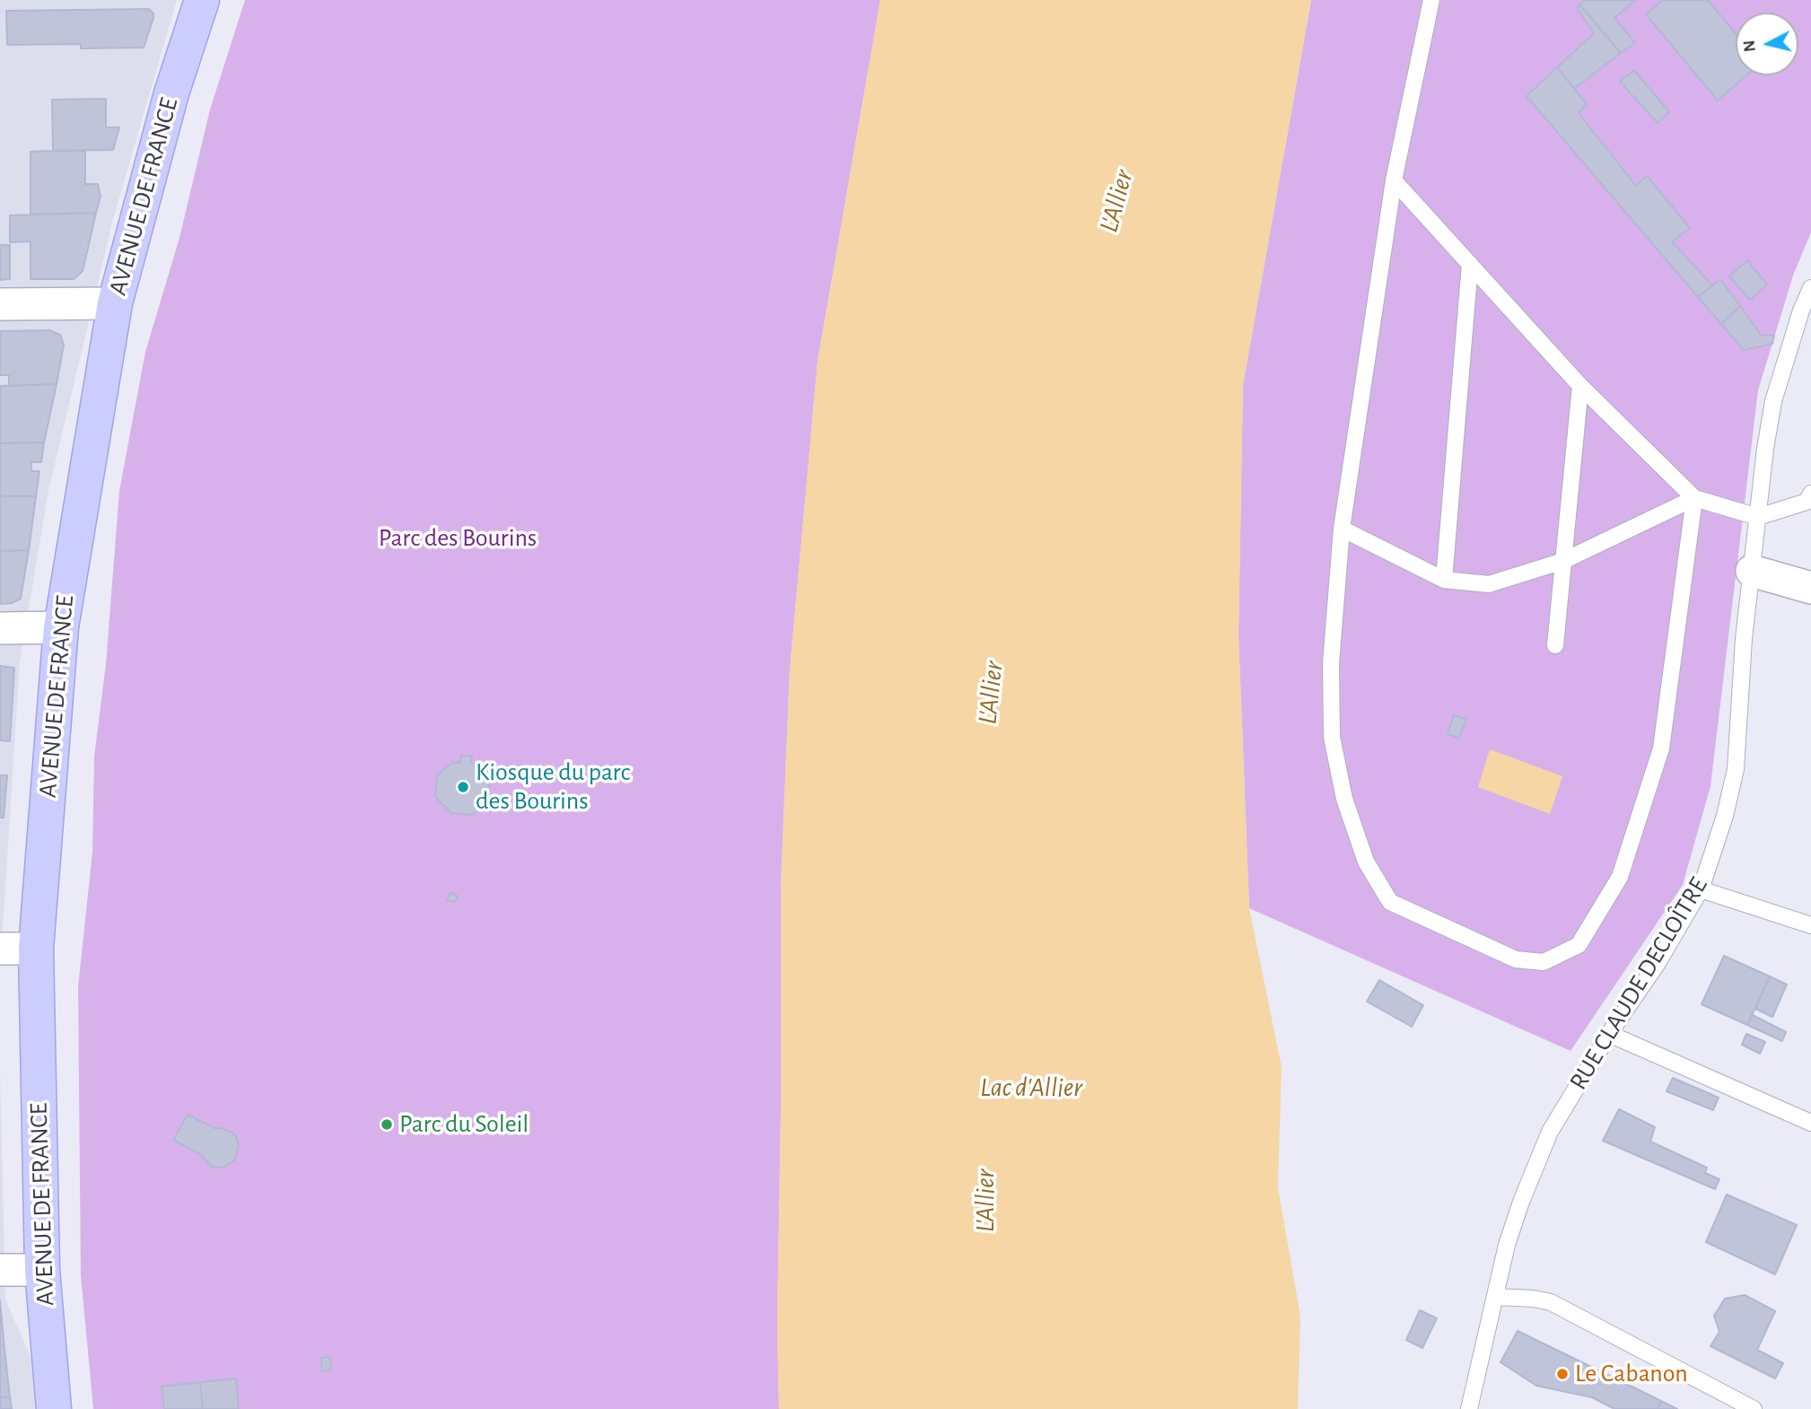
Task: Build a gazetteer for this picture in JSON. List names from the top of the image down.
{
  "streets": {
    "street": ["AVENUE DE FRANCE"],
    "lane": ["RUE CLAUDE DECLOÎTRE"]
  },
  "water": ["L'Allier", "Lac d'Allier"],
  "parks": ["Parc des Bourins"],
  "places": ["Kiosque du parc des Bourins", "Parc du Soleil", "Le Cabanon"],
  "north": "left"
}
